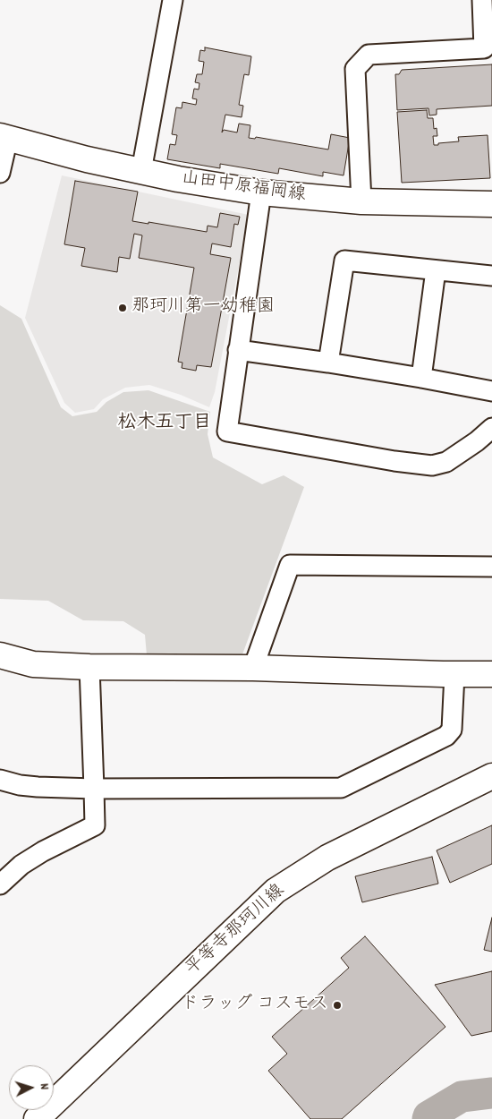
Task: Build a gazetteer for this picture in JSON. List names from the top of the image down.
{
  "streets": {
    "main road": ["山田中原福岡線", "平等寺那珂川線"]
  },
  "districts": ["松木五丁目"],
  "places": ["那珂川第一幼稚園", "ドラッグ コスモス"],
  "north": "right"
}
